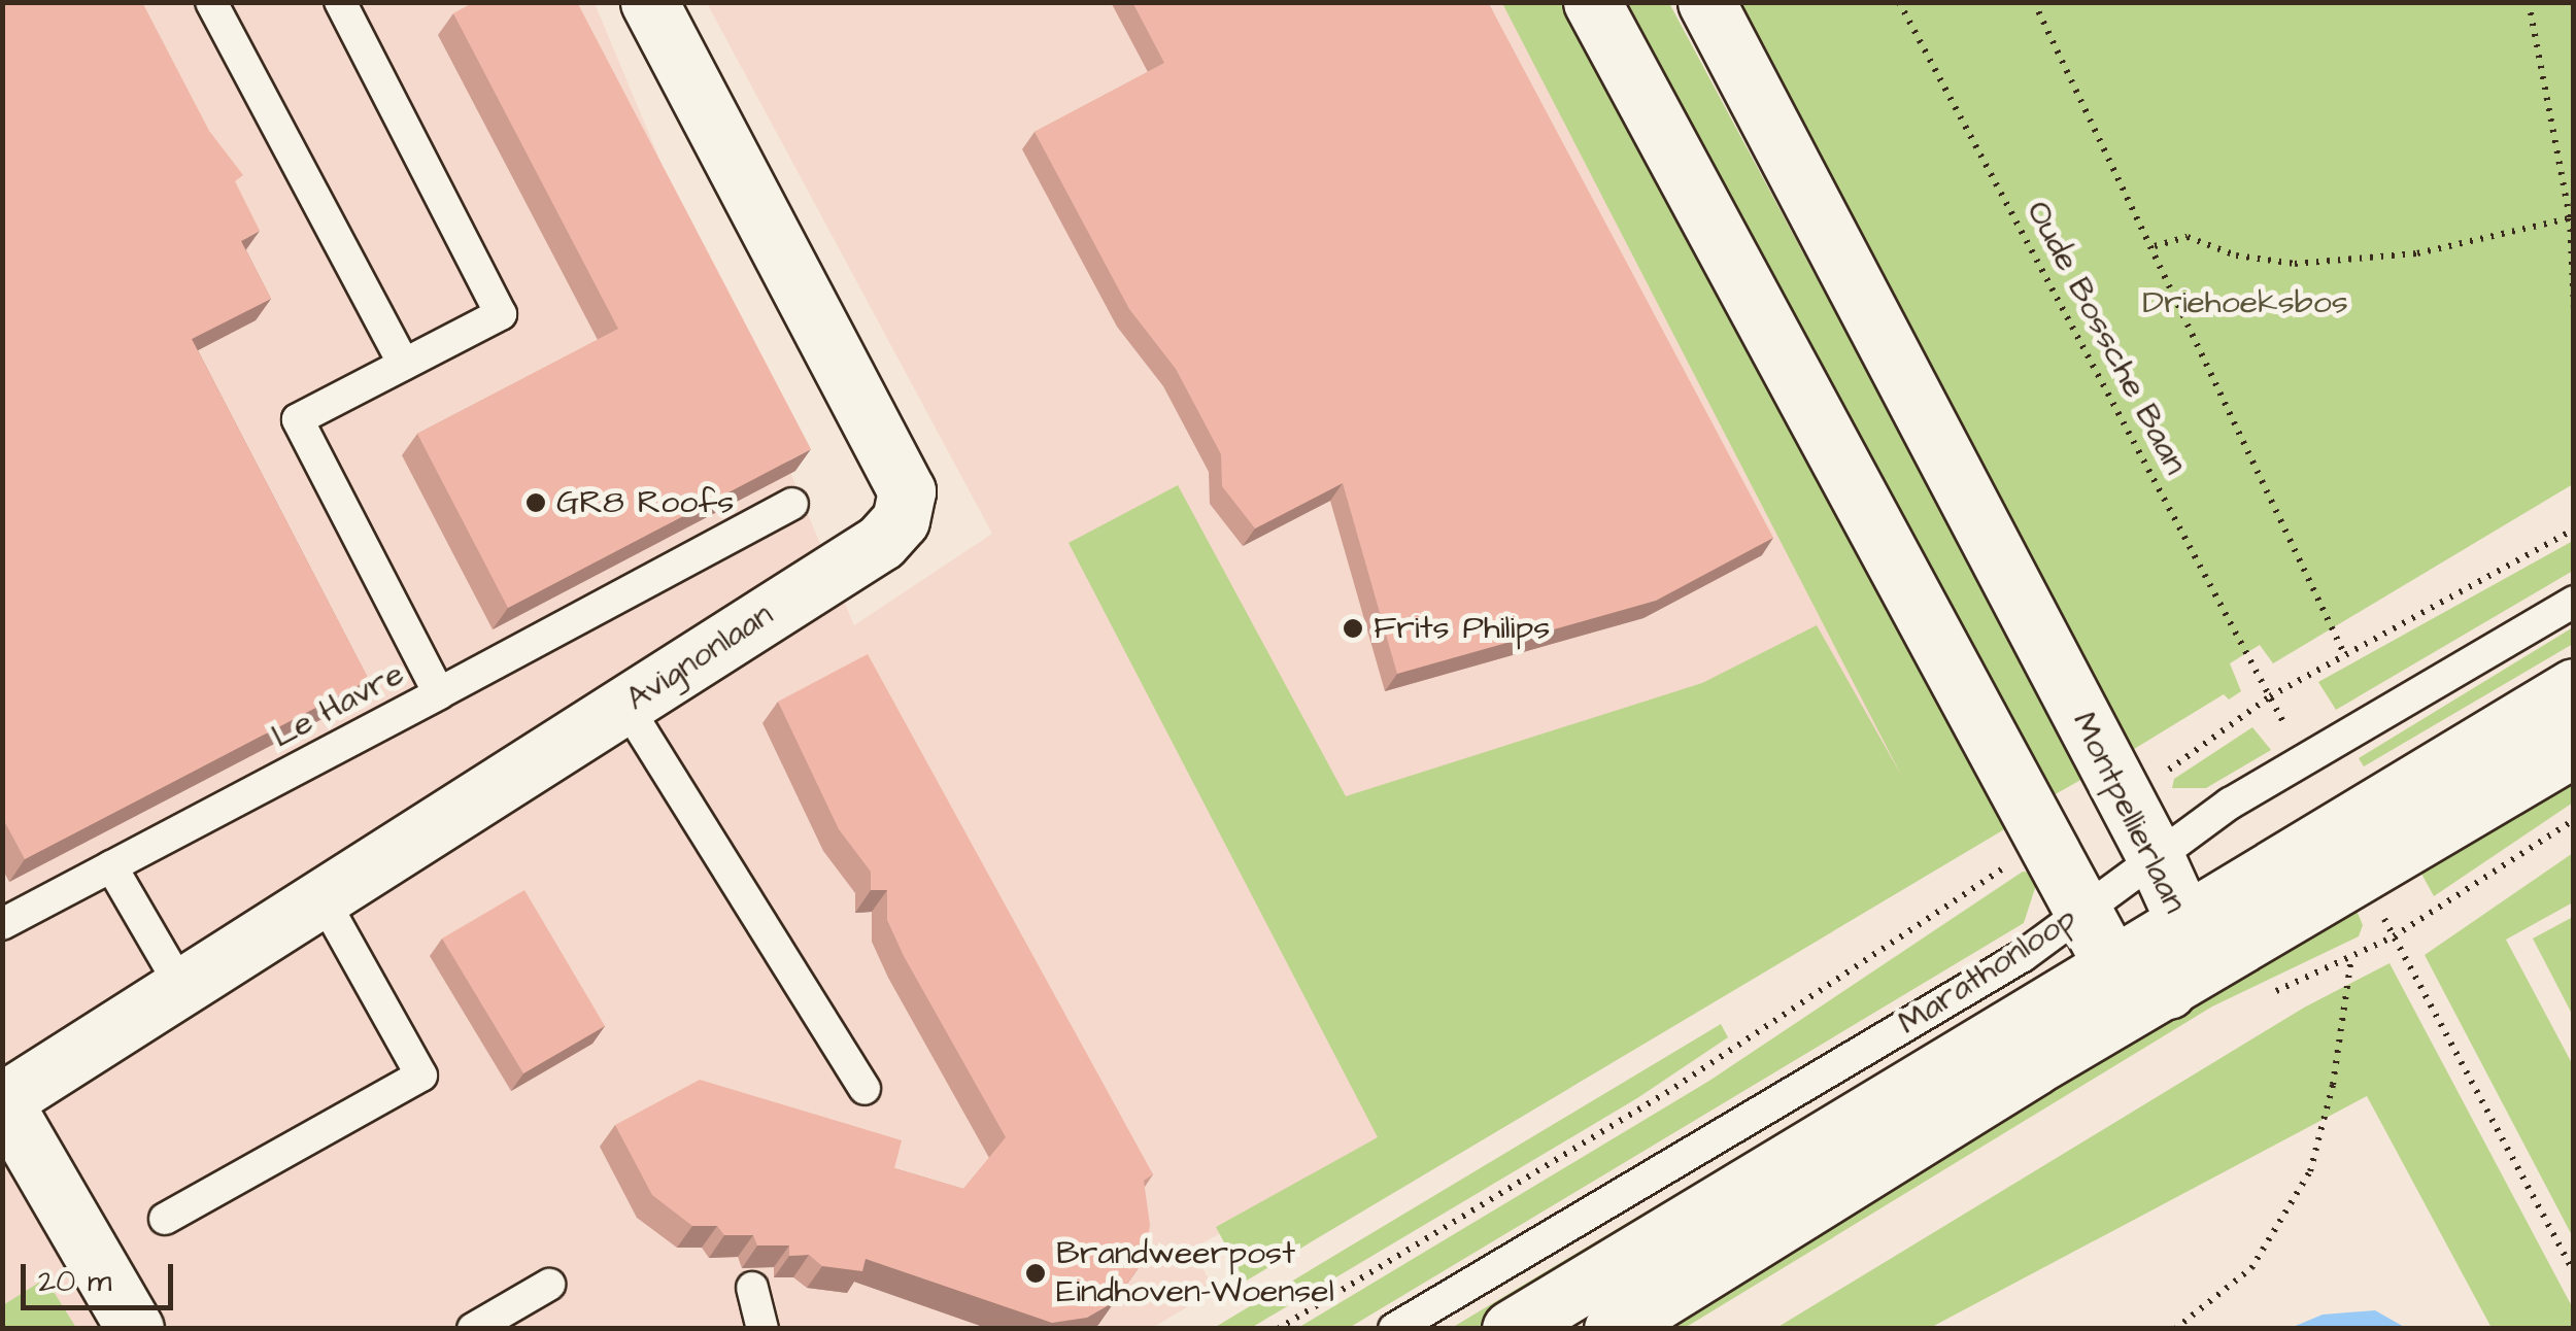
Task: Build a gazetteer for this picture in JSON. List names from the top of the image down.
{
  "streets": {
    "street": ["Avignonlaan", "Montpellierlaan", "Marathonloop"],
    "lane": ["Le Havre"],
    "path": ["Oude Bossche Baan"]
  },
  "crossings": [
    ["Montpellierlaan", "Marathonloop"]
  ],
  "parks": ["Driehoeksbos"],
  "places": ["GR8 Roofs", "Frits Philips", "Brandweerpost Eindhoven-Woensel"],
  "scale_bar": "20 m"
}
